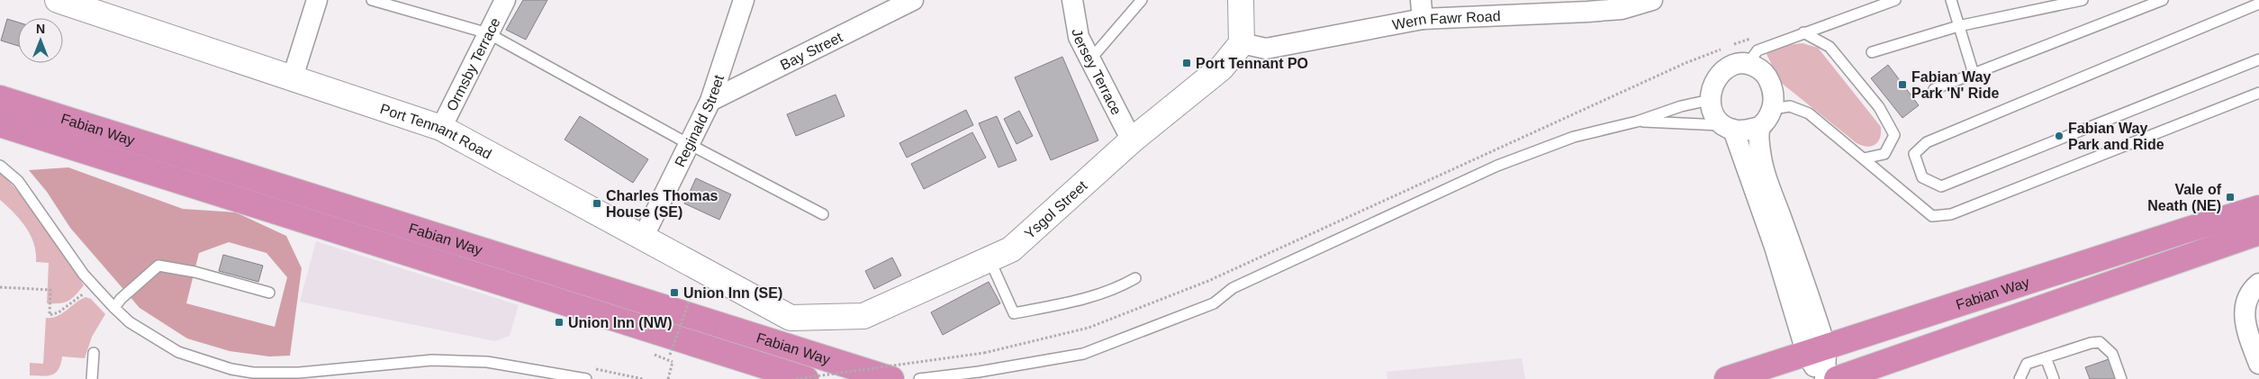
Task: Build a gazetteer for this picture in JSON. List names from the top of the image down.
{
  "streets": {
    "highway": ["Fabian Way"],
    "street": [
      "Wern Fawr Road",
      "Bay Street",
      "Ormsby Terrace",
      "Jersey Terrace",
      "Reginald Street",
      "Port Tennant Road",
      "Ysgol Street"
    ]
  },
  "crossings": [
    ["Wern Fawr Road", "Ysgol Street"],
    ["Bay Street", "Reginald Street"],
    ["Ormsby Terrace", "Port Tennant Road"],
    ["Jersey Terrace", "Ysgol Street"],
    ["Reginald Street", "Port Tennant Road"],
    ["Port Tennant Road", "Ysgol Street"]
  ],
  "places": {
    "transit": [
      "Port Tennant PO",
      "Fabian Way Park 'N' Ride",
      "Vale of Neath (NE)",
      "Charles Thomas House (SE)",
      "Union Inn (SE)",
      "Union Inn (NW)"
    ],
    "other": ["Fabian Way Park and Ride"]
  },
  "north": "top"
}
